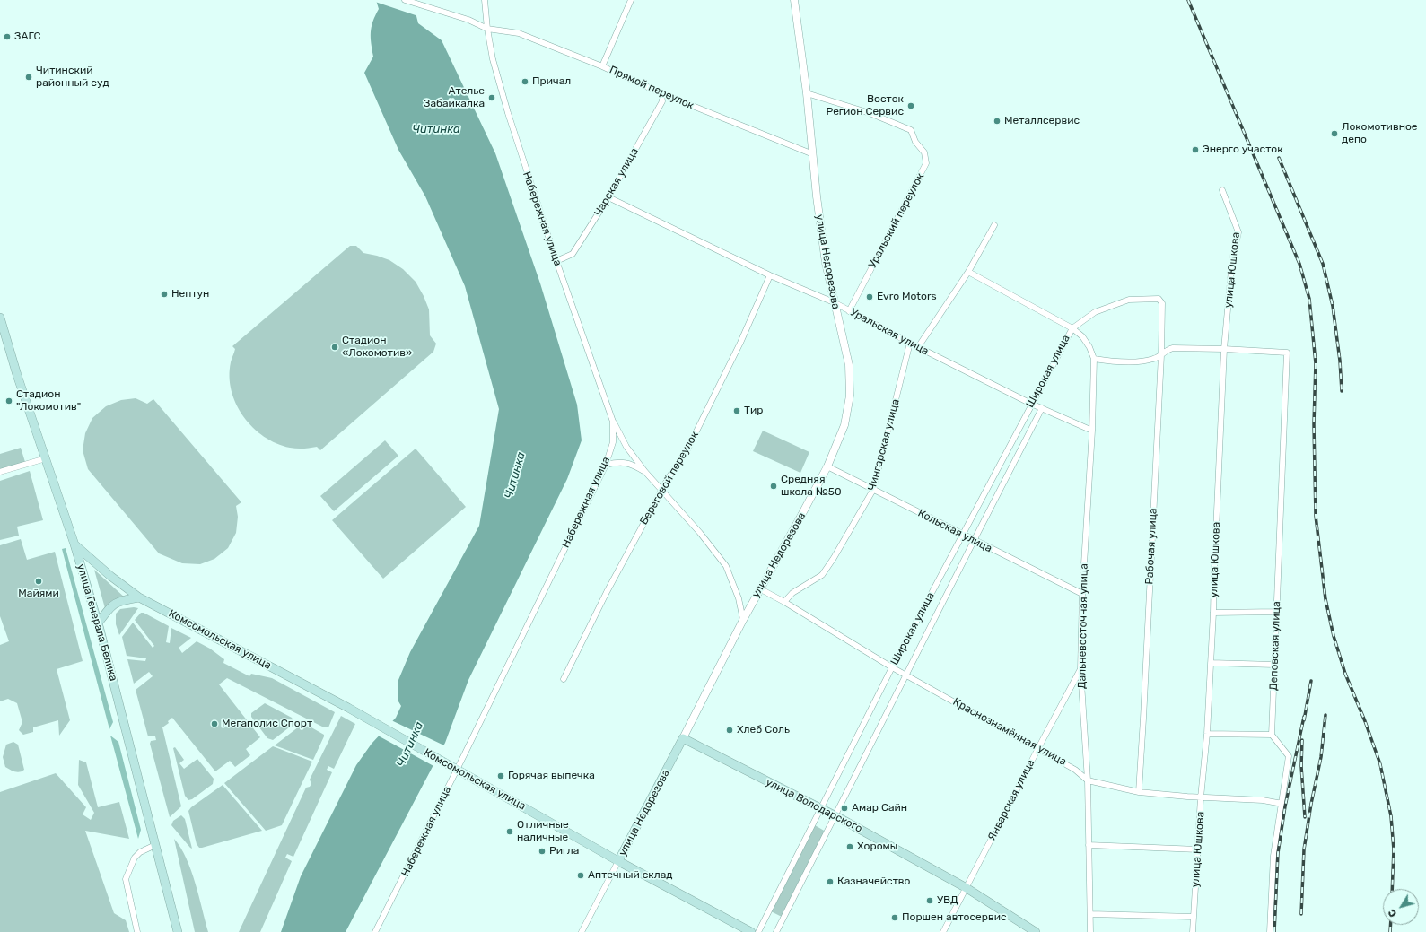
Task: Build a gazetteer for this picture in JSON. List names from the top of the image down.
{
  "streets": {
    "main road": [
      "улица Недорезова",
      "улица Генерала Белика",
      "Комсомольская улица",
      "улица Володарского"
    ],
    "street": [
      "Прямой переулок",
      "Чарская улица",
      "Набережная улица",
      "Уральский переулок",
      "улица Юшкова",
      "Уральская улица",
      "Широкая улица",
      "Чингарская улица",
      "Береговой переулок",
      "Кольская улица",
      "Рабочая улица",
      "Дальневосточная улица",
      "Деповская улица",
      "Краснознамённая улица",
      "Январская улица"
    ]
  },
  "crossings": [
    ["Прямой переулок", "Чарская улица"],
    ["Прямой переулок", "Набережная улица"],
    ["Прямой переулок", "улица Недорезова"],
    ["Чарская улица", "Набережная улица"],
    ["Чарская улица", "Уральская улица"],
    ["Набережная улица", "Комсомольская улица"],
    ["Уральский переулок", "улица Недорезова"],
    ["Уральский переулок", "Уральская улица"],
    ["улица Недорезова", "Уральская улица"],
    ["улица Недорезова", "Кольская улица"],
    ["улица Недорезова", "Комсомольская улица"],
    ["улица Недорезова", "Краснознамённая улица"],
    ["улица Недорезова", "улица Володарского"],
    ["улица Юшкова", "Деповская улица"],
    ["улица Юшкова", "Краснознамённая улица"],
    ["Уральская улица", "Широкая улица"],
    ["Уральская улица", "Чингарская улица"],
    ["Уральская улица", "Береговой переулок"],
    ["Уральская улица", "Дальневосточная улица"],
    ["Широкая улица", "Кольская улица"],
    ["Широкая улица", "Рабочая улица"],
    ["Широкая улица", "Дальневосточная улица"],
    ["Широкая улица", "Краснознамённая улица"],
    ["Широкая улица", "улица Володарского"],
    ["Чингарская улица", "Кольская улица"],
    ["Чингарская улица", "Краснознамённая улица"],
    ["Кольская улица", "Дальневосточная улица"],
    ["Рабочая улица", "Дальневосточная улица"],
    ["Рабочая улица", "Краснознамённая улица"],
    ["улица Генерала Белика", "Комсомольская улица"],
    ["Дальневосточная улица", "Краснознамённая улица"],
    ["Дальневосточная улица", "Январская улица"],
    ["Краснознамённая улица", "Январская улица"],
    ["Январская улица", "улица Володарского"]
  ],
  "water": ["Читинка"],
  "places": [
    "ЗАГС",
    "Читинский районный суд",
    "Причал",
    "Ателье Забайкалка",
    "Восток Регион Сервис",
    "Металлсервис",
    "Локомотивное депо",
    "Энерго участок",
    "Нептун",
    "Evro Motors",
    "Стадион «Локомотив»",
    "Стадион \"Локомотив\"",
    "Тир",
    "Средняя школа №50",
    "Майями",
    "Мегаполис Спорт",
    "Хлеб Соль",
    "Горячая выпечка",
    "Амар Сайн",
    "Отличные наличные",
    "Хоромы",
    "Ригла",
    "Аптечный склад",
    "Казначейство",
    "УВД",
    "Поршен автосервис"
  ],
  "north": "bottom left"
}
